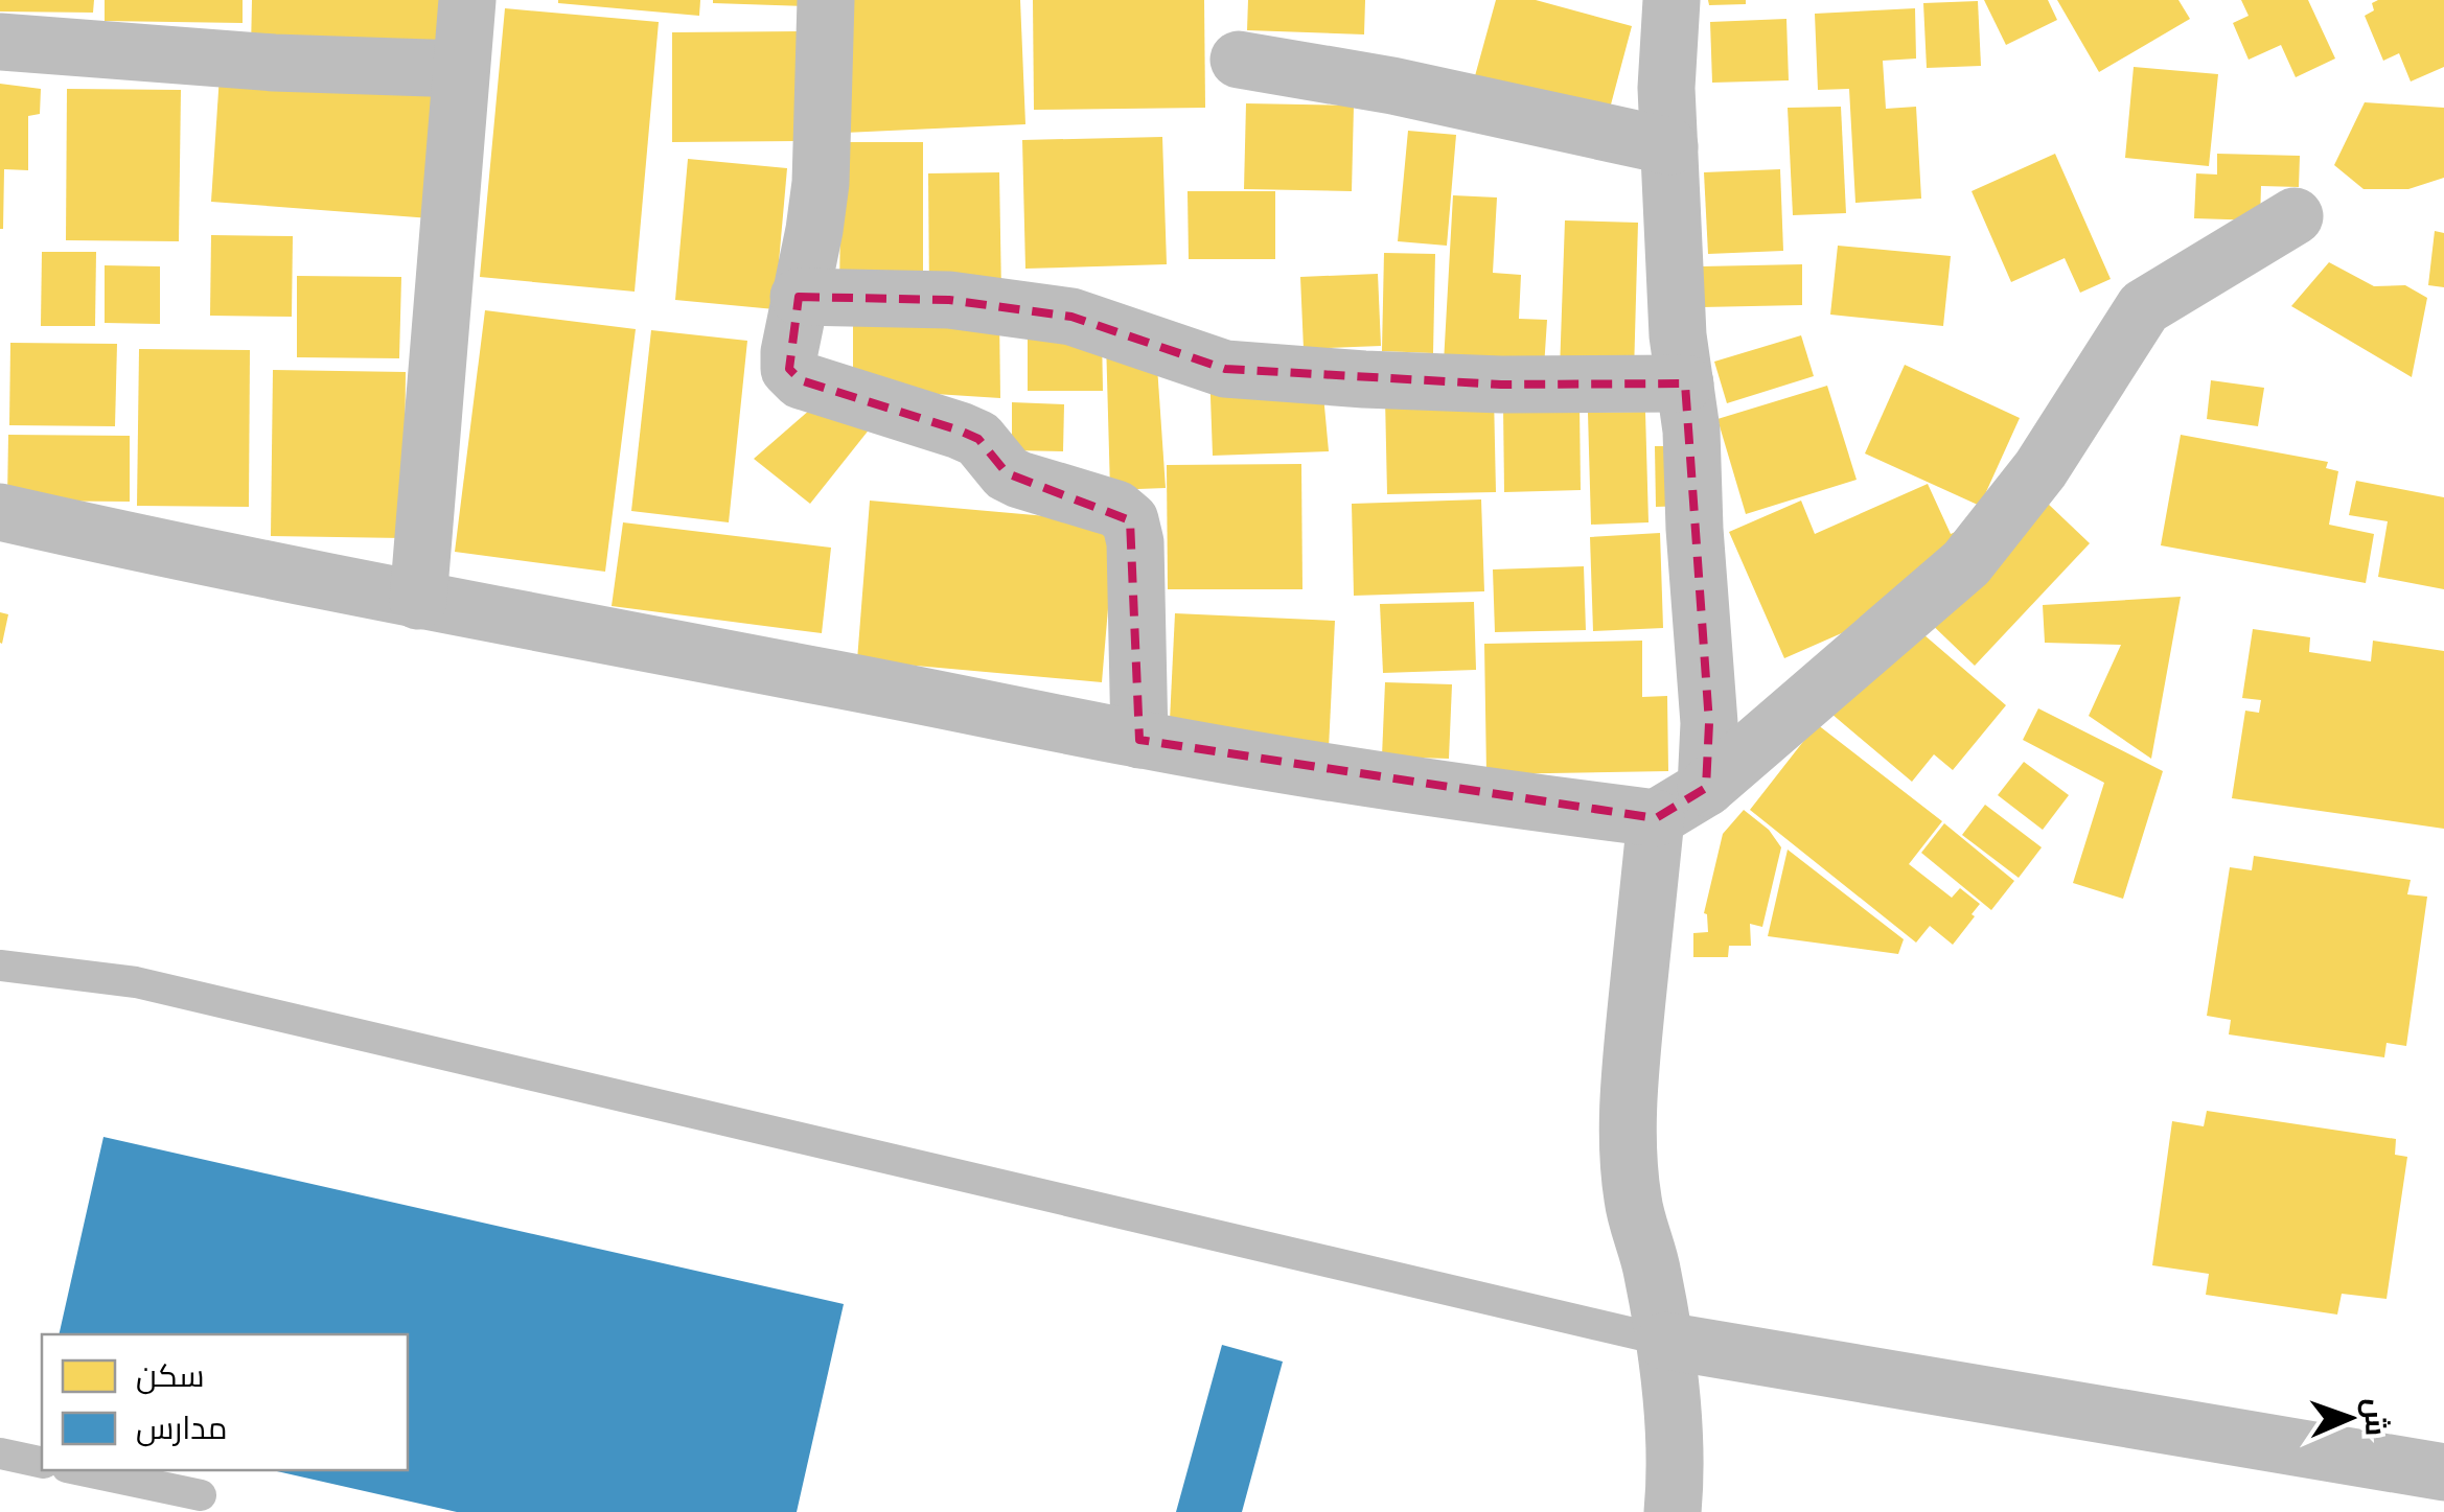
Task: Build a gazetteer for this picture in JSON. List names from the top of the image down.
{
  "legend": ["سكن", "مدارس"],
  "north": "right"
}
